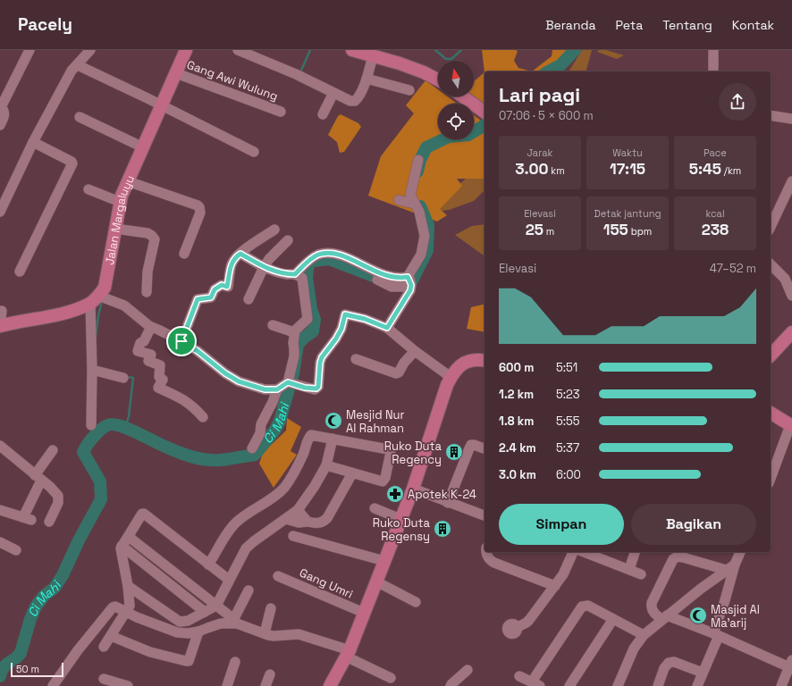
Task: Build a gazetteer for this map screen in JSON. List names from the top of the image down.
{
  "streets": {
    "main road": ["Jalan Margaluyu"],
    "street": ["Gang Awi Wulung", "Gang Umri"]
  },
  "crossings": [
    ["Gang Awi Wulung", "Jalan Margaluyu"]
  ],
  "water": ["Ci Mahi"],
  "places": {
    "mosque": ["Mesjid Nur Al Rahman", "Masjid Al Ma'arij"],
    "building": ["Ruko Duta Regency", "Ruko Duta Regensy"],
    "pharmacy": ["Apotek K-24"]
  },
  "scale_bar": "50 m",
  "north": "top",
  "page": {
    "header": "Pacely",
    "nav": [
      "Beranda",
      "Peta",
      "Tentang",
      "Kontak"
    ],
    "heading": ["Lari pagi", "07:06 · 5 × 600 m"],
    "stats": [
      ["Jarak", "3.00 km"],
      ["Waktu", "17:15"],
      ["Pace", "5:45 /km"],
      ["Elevasi", "25 m"],
      ["Detak jantung", "155 bpm"],
      ["kcal", "238"]
    ],
    "chart": ["Elevasi", "47–52 m"],
    "list": [
      {
        "name": "600 m",
        "note": "5:51"
      },
      {
        "name": "1.2 km",
        "note": "5:23"
      },
      {
        "name": "1.8 km",
        "note": "5:55"
      },
      {
        "name": "2.4 km",
        "note": "5:37"
      },
      {
        "name": "3.0 km",
        "note": "6:00"
      }
    ],
    "buttons": ["Simpan", "Bagikan"],
    "scale": "50 m"
  }
}
